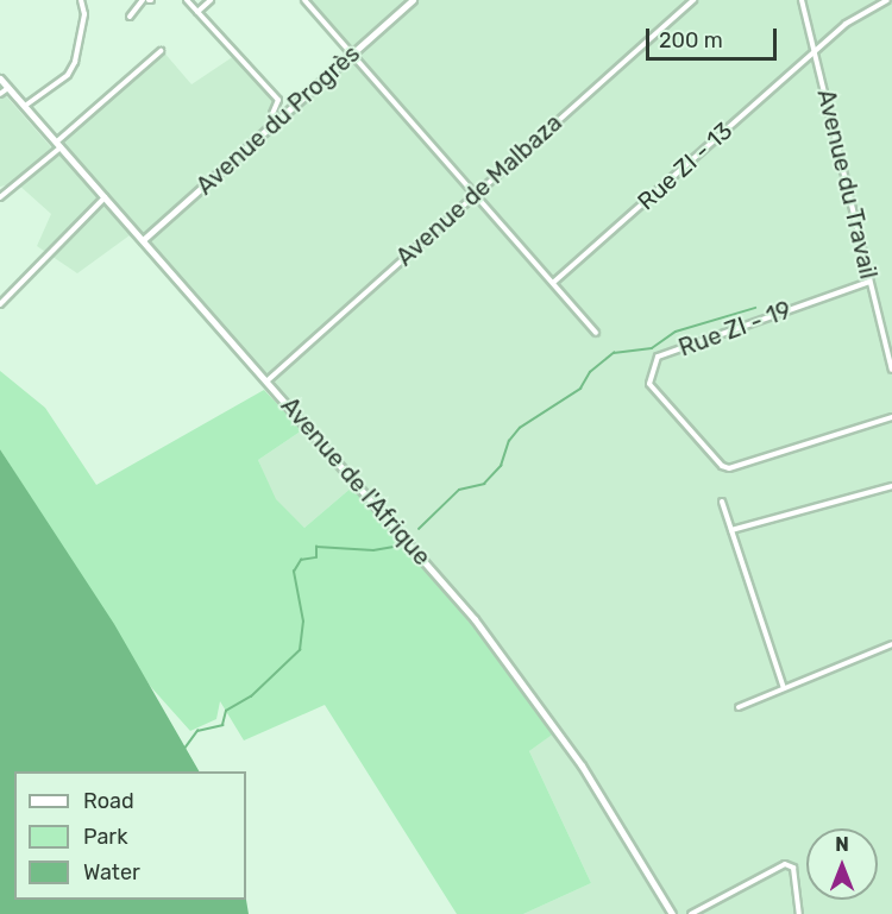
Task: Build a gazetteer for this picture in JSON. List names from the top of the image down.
{
  "streets": {
    "main road": ["Avenue du Progrès", "Avenue de l'Afrique"],
    "street": [
      "Rue ZI - 13",
      "Avenue du Travail",
      "Avenue de Malbaza",
      "Rue ZI - 19"
    ]
  },
  "crossings": [
    ["Avenue du Progrès", "Avenue de l'Afrique"],
    ["Rue ZI - 13", "Avenue du Travail"],
    ["Avenue du Travail", "Rue ZI - 19"],
    ["Avenue de Malbaza", "Avenue de l'Afrique"]
  ],
  "legend": ["Road", "Park", "Water"],
  "scale_bar": "200 m",
  "north": "top"
}
